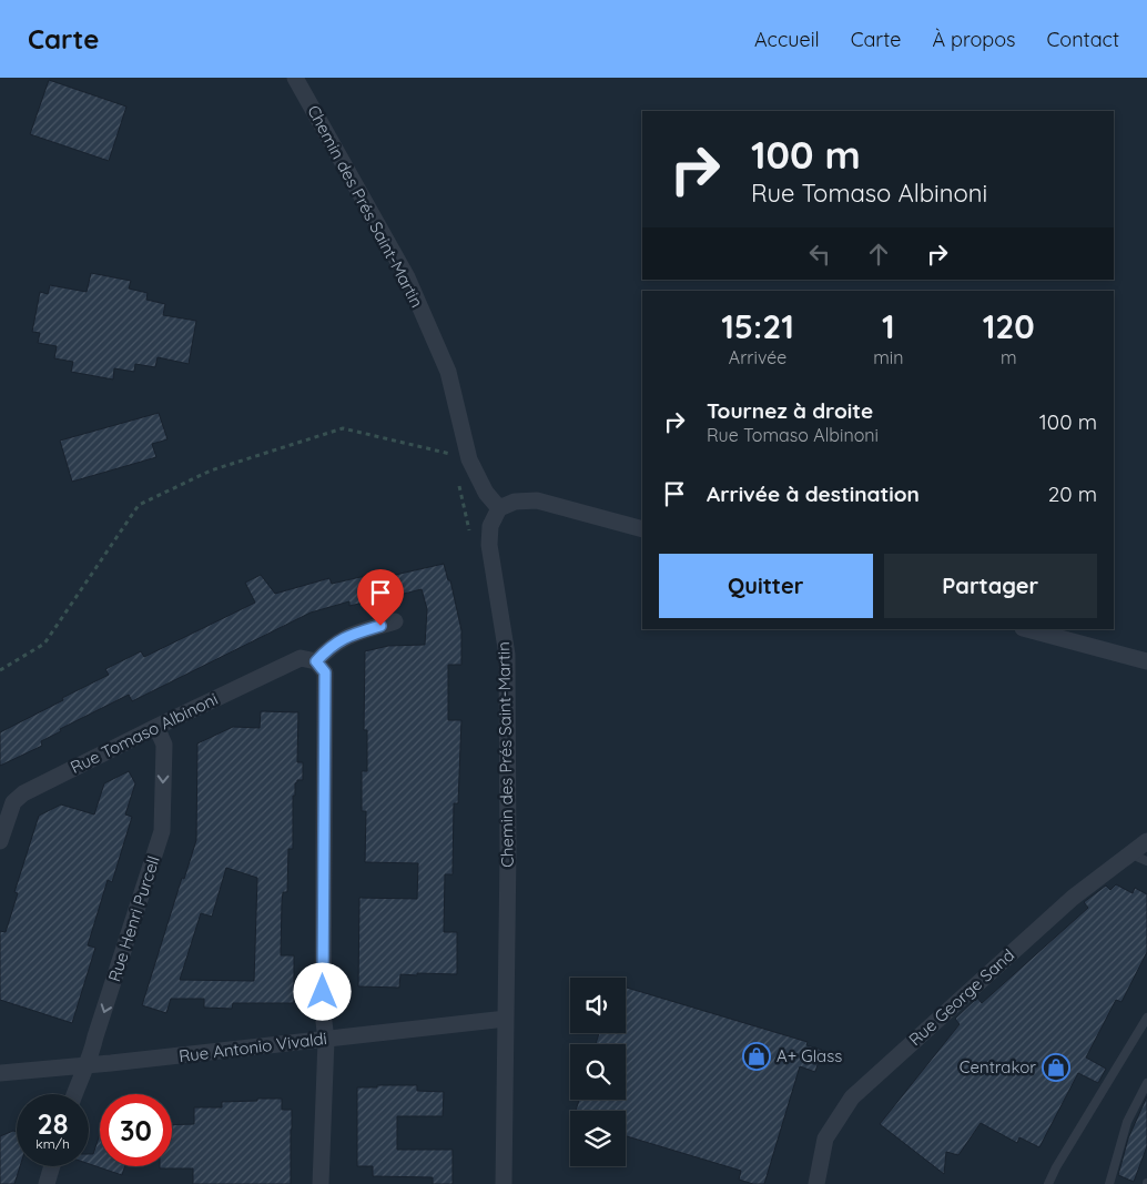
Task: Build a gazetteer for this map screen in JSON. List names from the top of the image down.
{
  "streets": {
    "street": [
      "Chemin des Prés Saint-Martin",
      "Rue Tomaso Albinoni",
      "Rue Henri Purcell",
      "Rue George Sand",
      "Rue Antonio Vivaldi"
    ]
  },
  "crossings": [
    ["Chemin des Prés Saint-Martin", "Rue Antonio Vivaldi"],
    ["Rue Tomaso Albinoni", "Rue Henri Purcell"],
    ["Rue Henri Purcell", "Rue Antonio Vivaldi"]
  ],
  "one_way": ["Rue Henri Purcell"],
  "places": {
    "shop": ["A+ Glass", "Centrakor"]
  },
  "page": {
    "header": "Carte",
    "nav": [
      "Accueil",
      "Carte",
      "À propos",
      "Contact"
    ],
    "turn": ["100 m", "Rue Tomaso Albinoni"],
    "eta": [
      "15:21",
      "Arrivée",
      "1",
      "min",
      "120",
      "m"
    ],
    "list": [
      {
        "name": "Tournez à droite",
        "note": "Rue Tomaso Albinoni",
        "value": "100 m"
      },
      {
        "name": "Arrivée à destination",
        "value": "20 m"
      }
    ],
    "buttons": ["Quitter", "Partager"],
    "speed": "28 km/h",
    "limit": "30"
  }
}
